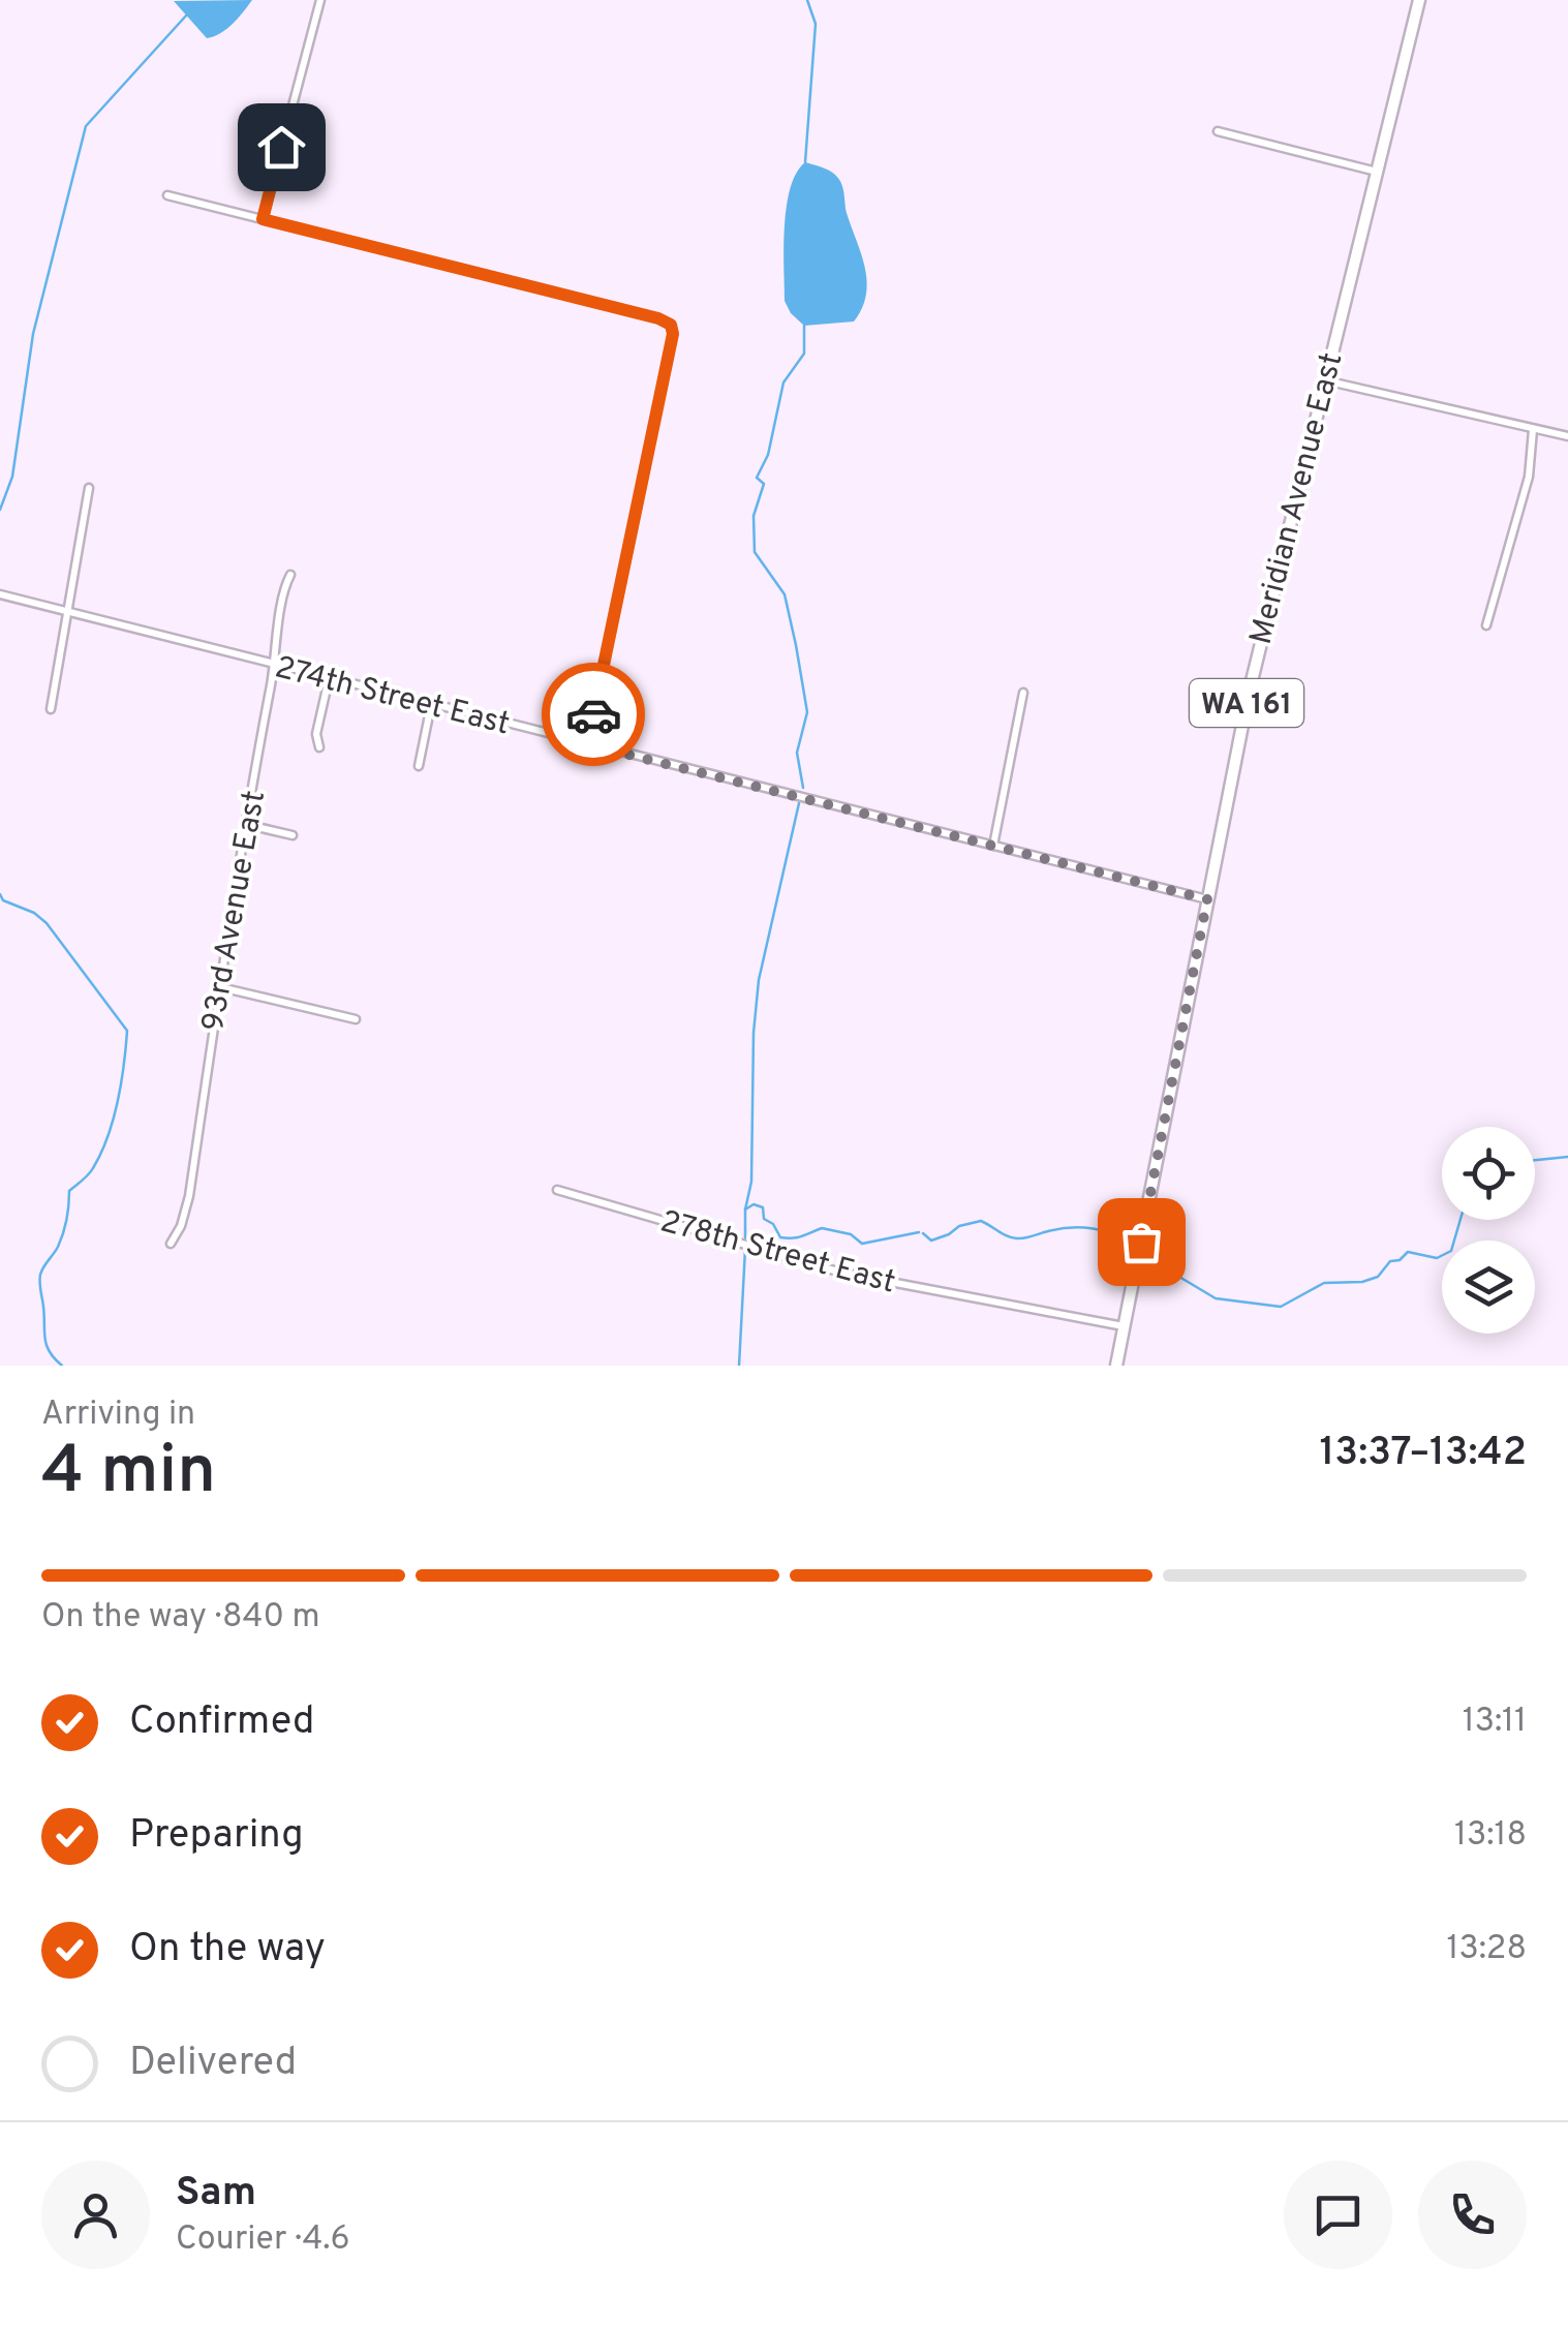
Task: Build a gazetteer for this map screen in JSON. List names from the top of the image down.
{
  "streets": {
    "main road": ["Meridian Avenue East", "WA 161"],
    "street": ["274th Street East", "93rd Avenue East", "278th Street East"]
  },
  "crossings": [
    ["Meridian Avenue East", "274th Street East"],
    ["Meridian Avenue East", "278th Street East"],
    ["274th Street East", "93rd Avenue East"]
  ],
  "page": {
    "heading": ["4 min", "Arriving in", "13:37–13:42"],
    "panel": ["Sam", "Courier · 4.6"],
    "bar": "On the way · 840 m",
    "list": [
      ["Confirmed", "13:11"],
      ["Preparing", "13:18"],
      ["On the way", "13:28"],
      "Delivered"
    ]
  }
}
